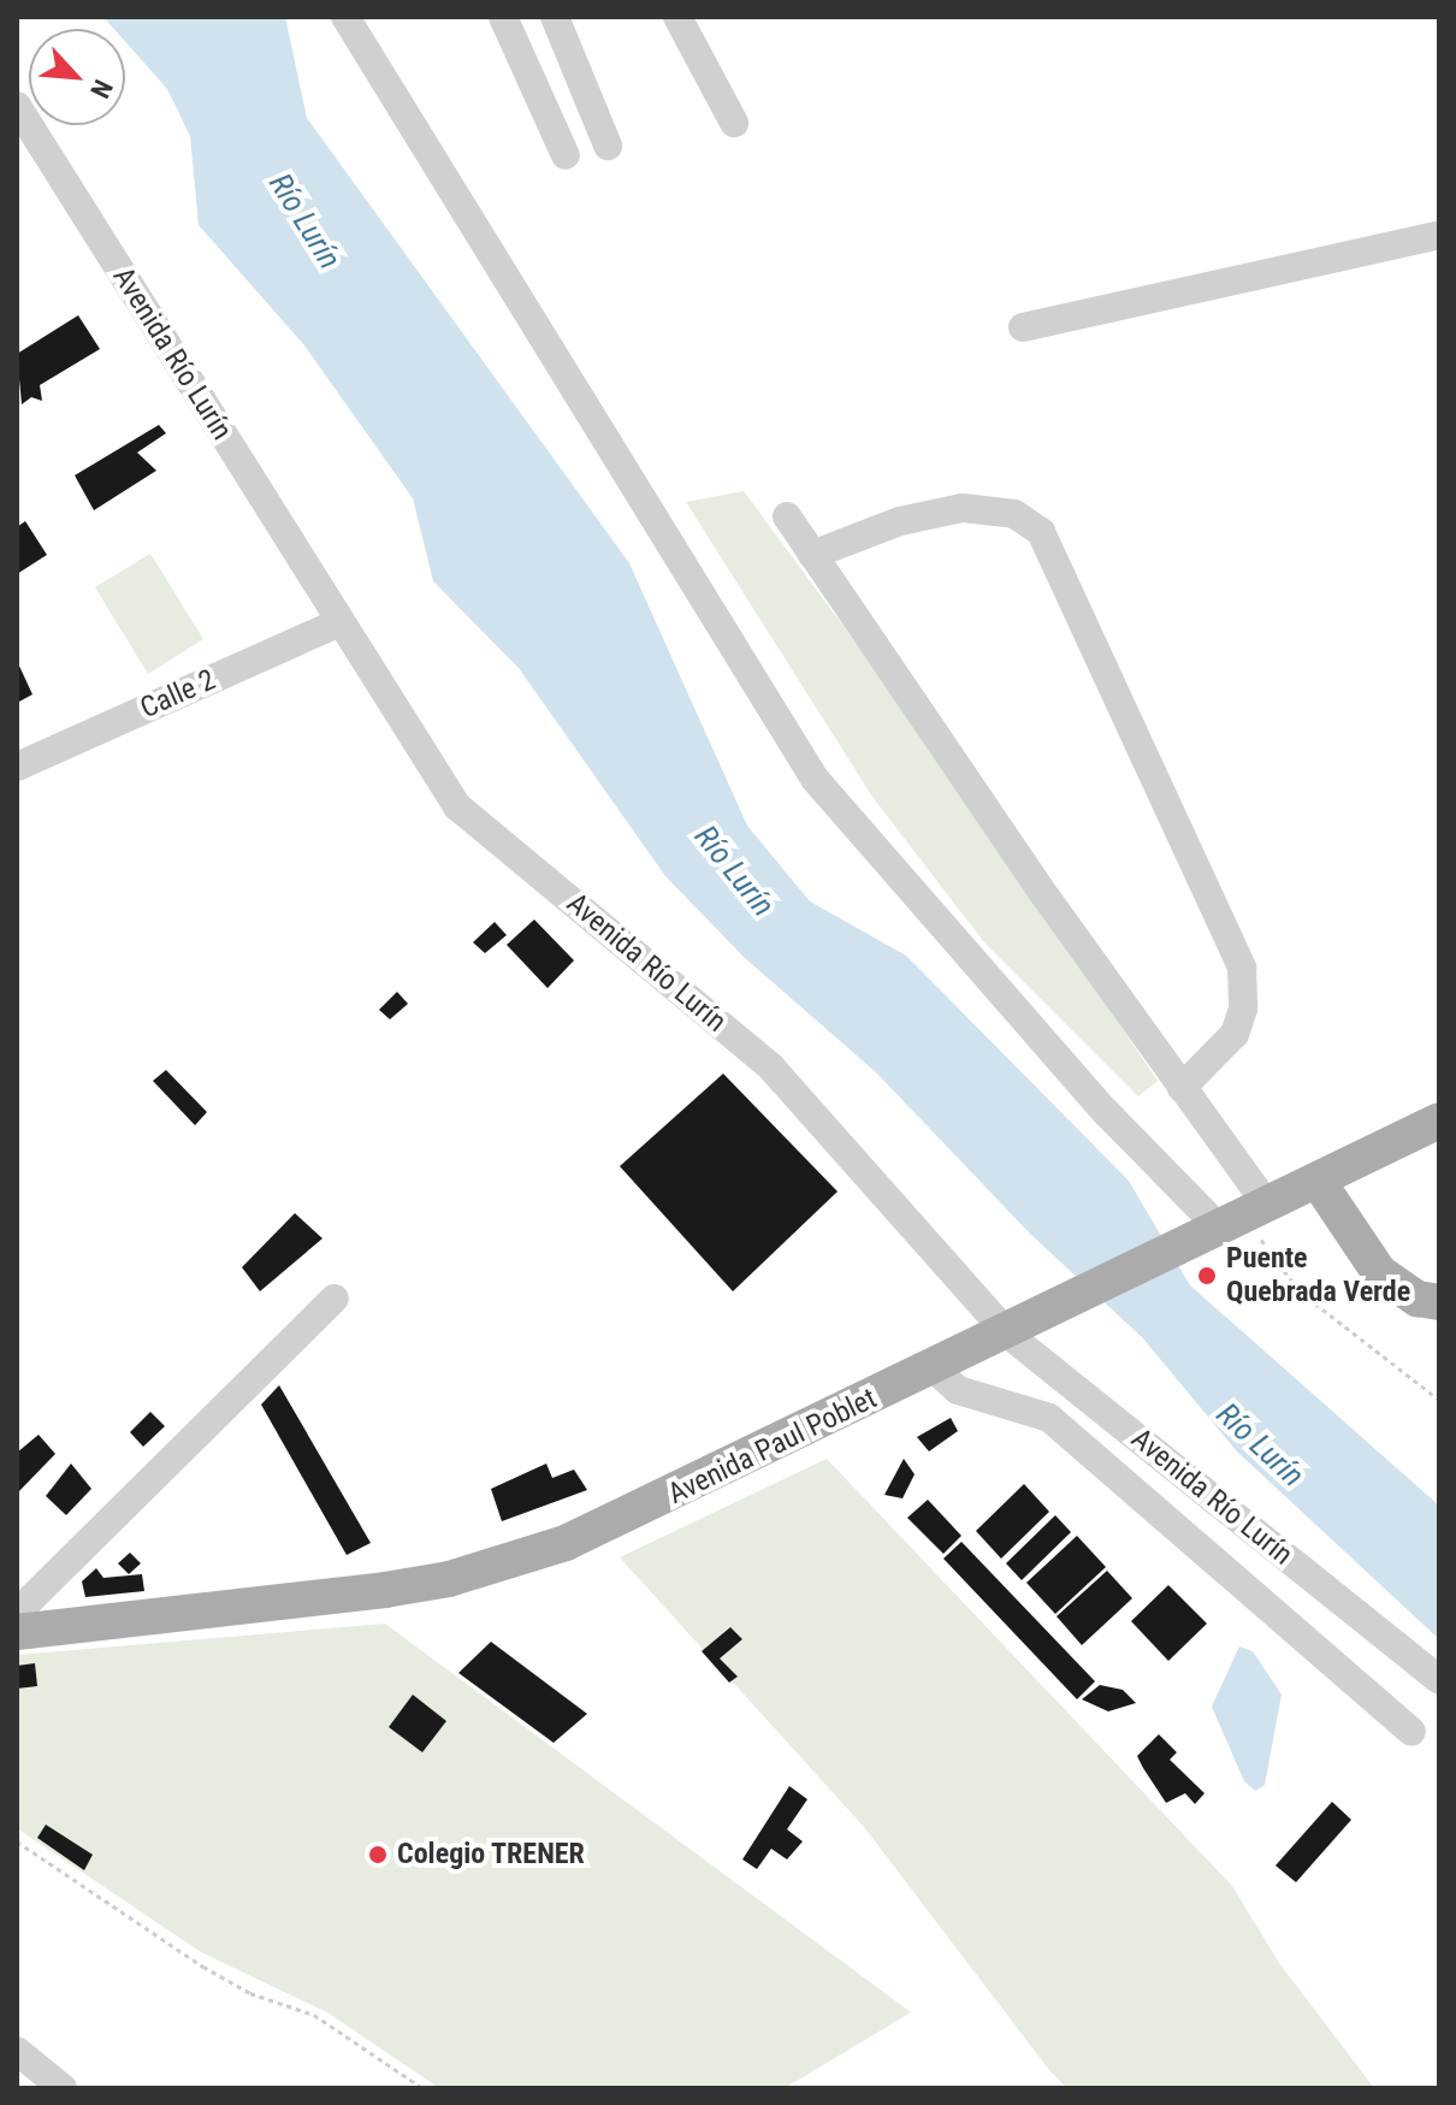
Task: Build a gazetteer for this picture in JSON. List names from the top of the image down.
{
  "streets": {
    "main road": ["Avenida Paul Poblet"],
    "street": ["Avenida Río Lurín", "Calle 2"]
  },
  "crossings": [
    ["Avenida Río Lurín", "Calle 2"],
    ["Avenida Río Lurín", "Avenida Paul Poblet"]
  ],
  "water": ["Río Lurín"],
  "places": ["Puente Quebrada Verde", "Colegio TRENER"],
  "north": "bottom right"
}
